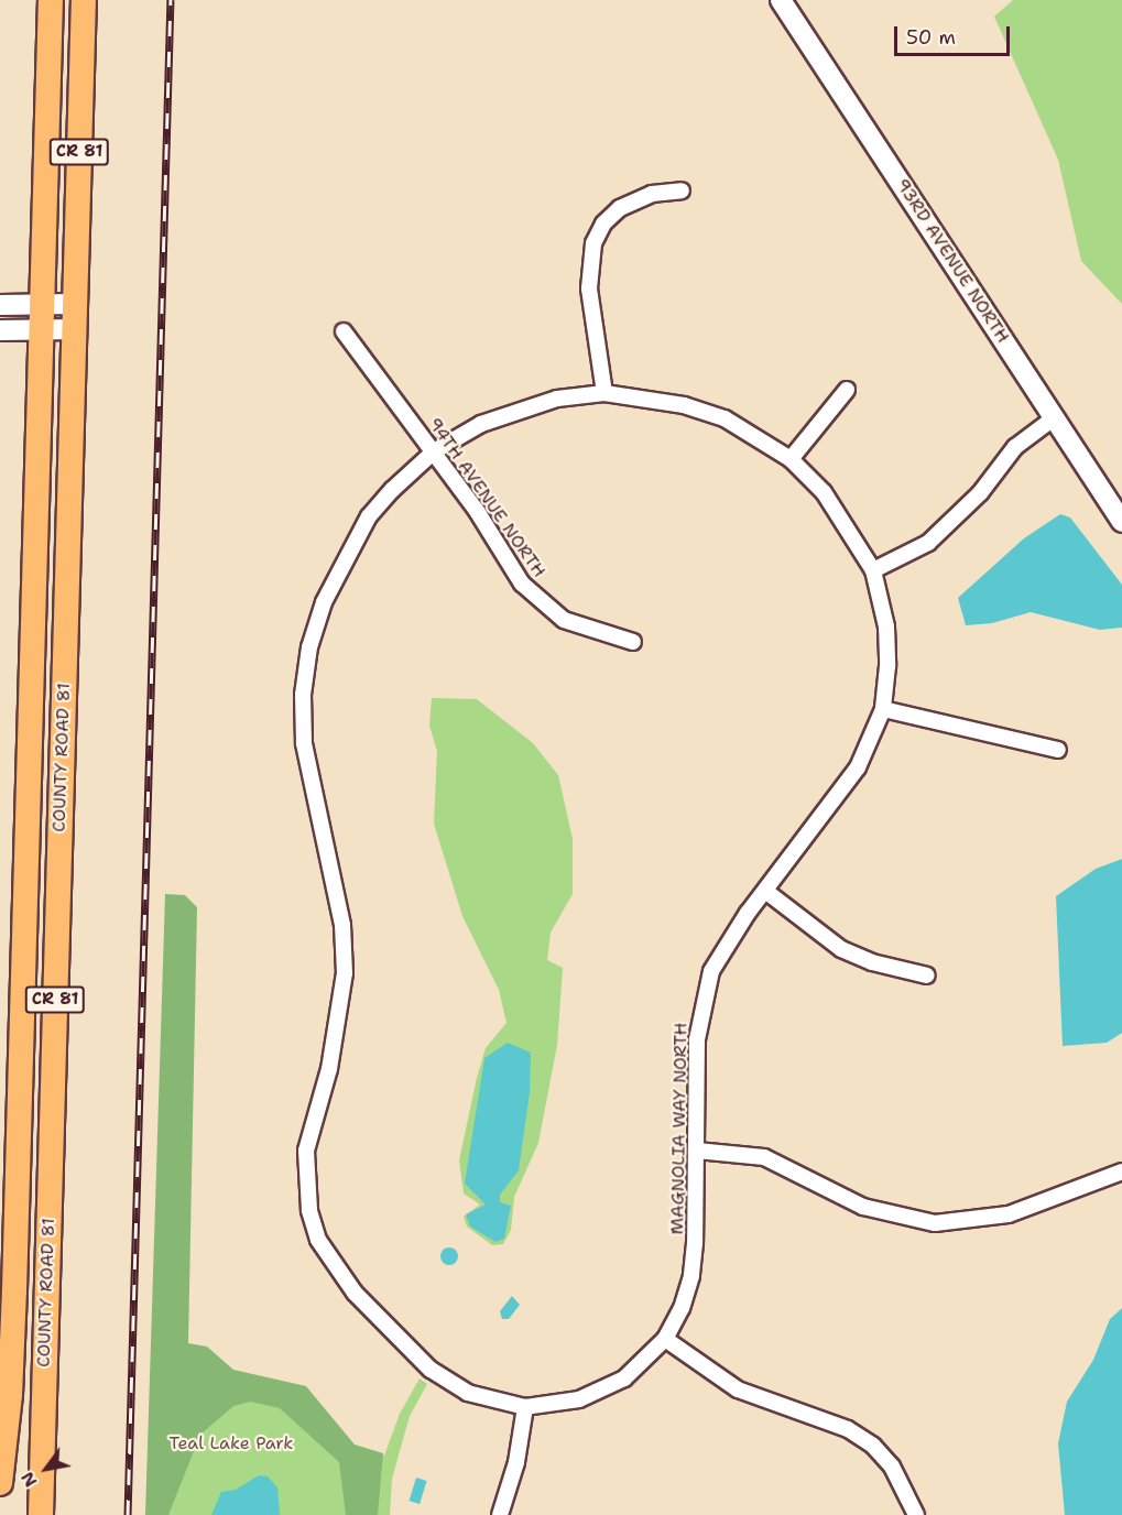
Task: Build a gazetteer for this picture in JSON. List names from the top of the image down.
{
  "streets": {
    "highway": ["CR 81", "COUNTY ROAD 81"],
    "street": ["93RD AVENUE NORTH", "94TH AVENUE NORTH", "MAGNOLIA WAY NORTH"]
  },
  "crossings": [
    ["94TH AVENUE NORTH", "MAGNOLIA WAY NORTH"]
  ],
  "parks": ["Teal Lake Park"],
  "scale_bar": "50 m",
  "north": "bottom left"
}
